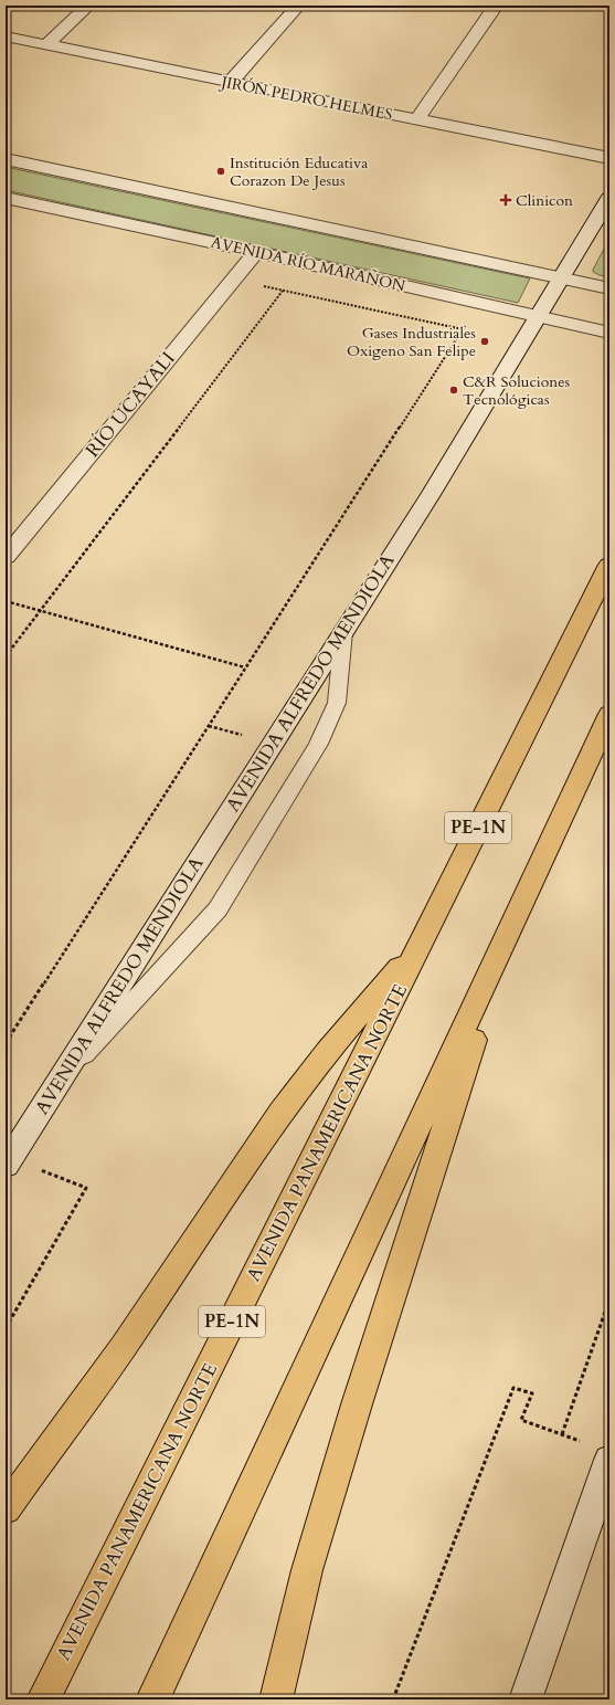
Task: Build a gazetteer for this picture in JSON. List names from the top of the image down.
{
  "streets": {
    "highway": ["PE-1N", "AVENIDA PANAMERICANA NORTE"],
    "street": [
      "JIRÓN PEDRO HELMES",
      "AVENIDA RÍO MARAÑON",
      "RÍO UCAYALI",
      "AVENIDA ALFREDO MENDIOLA"
    ]
  },
  "crossings": [
    ["AVENIDA RÍO MARAÑON", "RÍO UCAYALI"],
    ["AVENIDA RÍO MARAÑON", "AVENIDA ALFREDO MENDIOLA"]
  ],
  "places": {
    "other": ["Institución Educativa Corazon De Jesus", "Gases Industriales Oxigeno San Felipe", "C&R Soluciones Tecnológicas"],
    "health": ["Clinicon"]
  }
}
